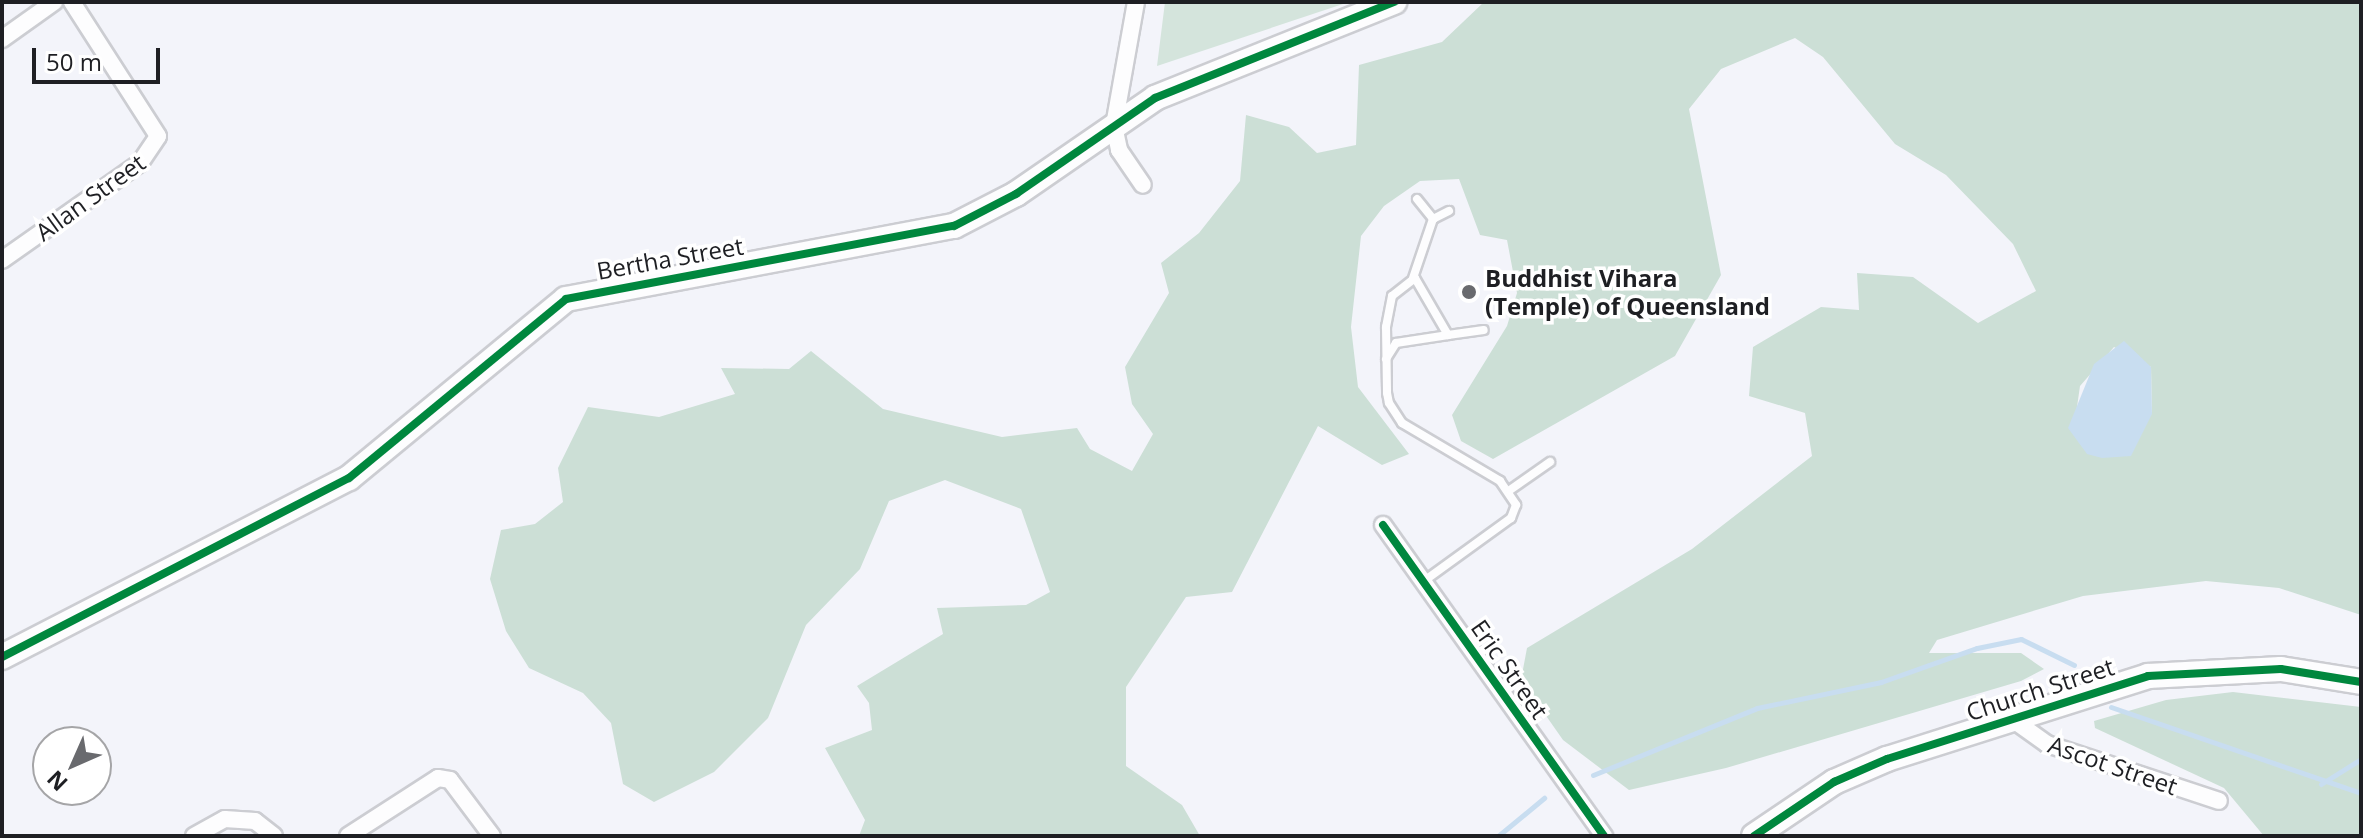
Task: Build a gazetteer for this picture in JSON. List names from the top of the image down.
{
  "streets": {
    "street": [
      "Allan Street",
      "Bertha Street",
      "Eric Street",
      "Church Street",
      "Ascot Street"
    ]
  },
  "crossings": [
    ["Church Street", "Ascot Street"]
  ],
  "places": ["Buddhist Vihara (Temple) of Queensland"],
  "scale_bar": "50 m",
  "north": "bottom left"
}
